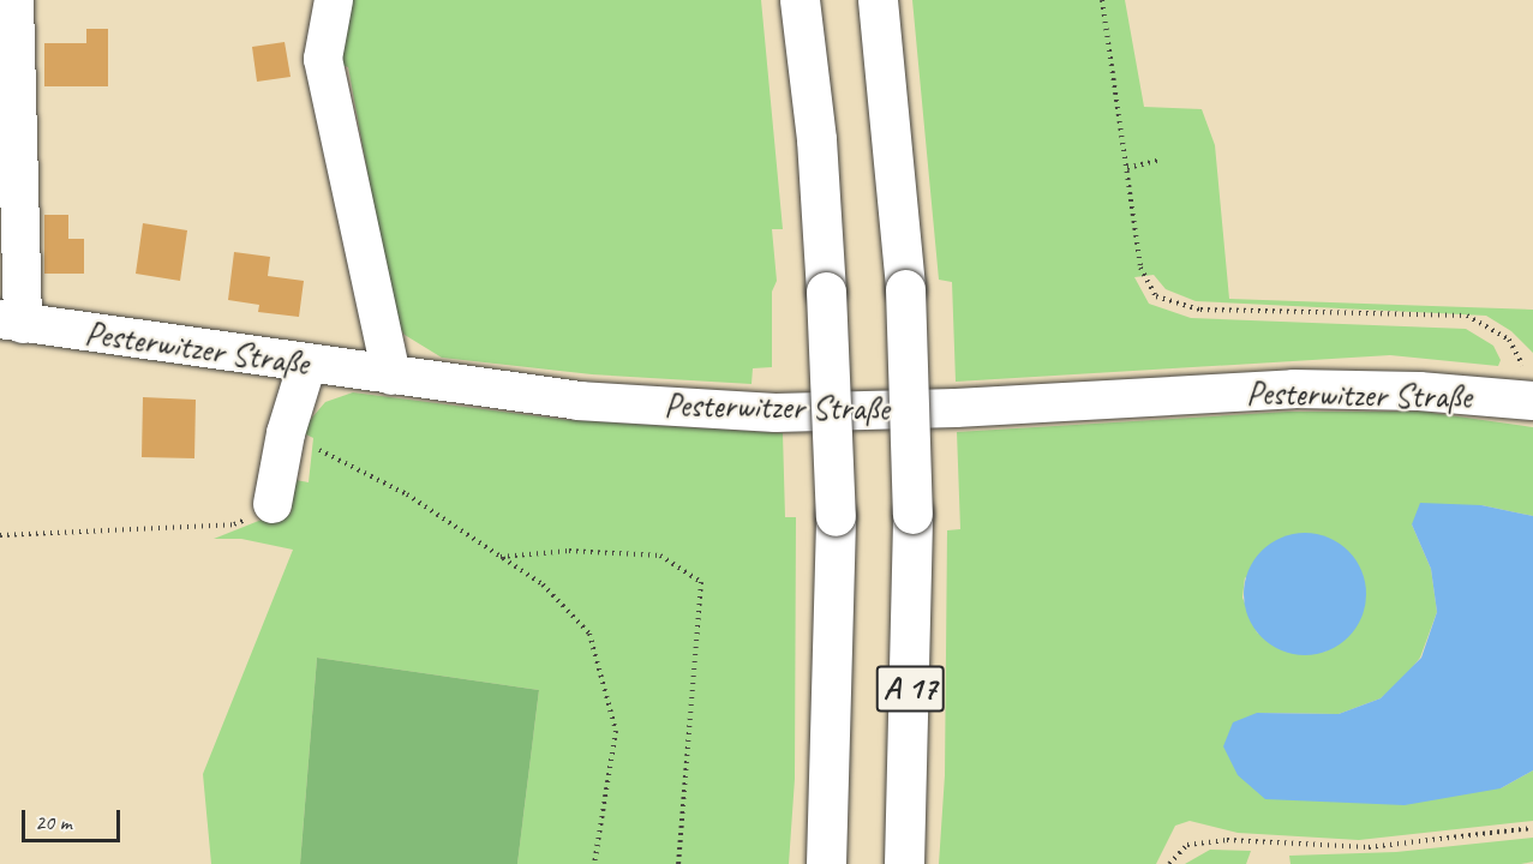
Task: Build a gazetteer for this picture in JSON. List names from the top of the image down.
{
  "streets": {
    "highway": ["A 17"],
    "street": ["Pesterwitzer Straße"]
  },
  "scale_bar": "20 m"
}
